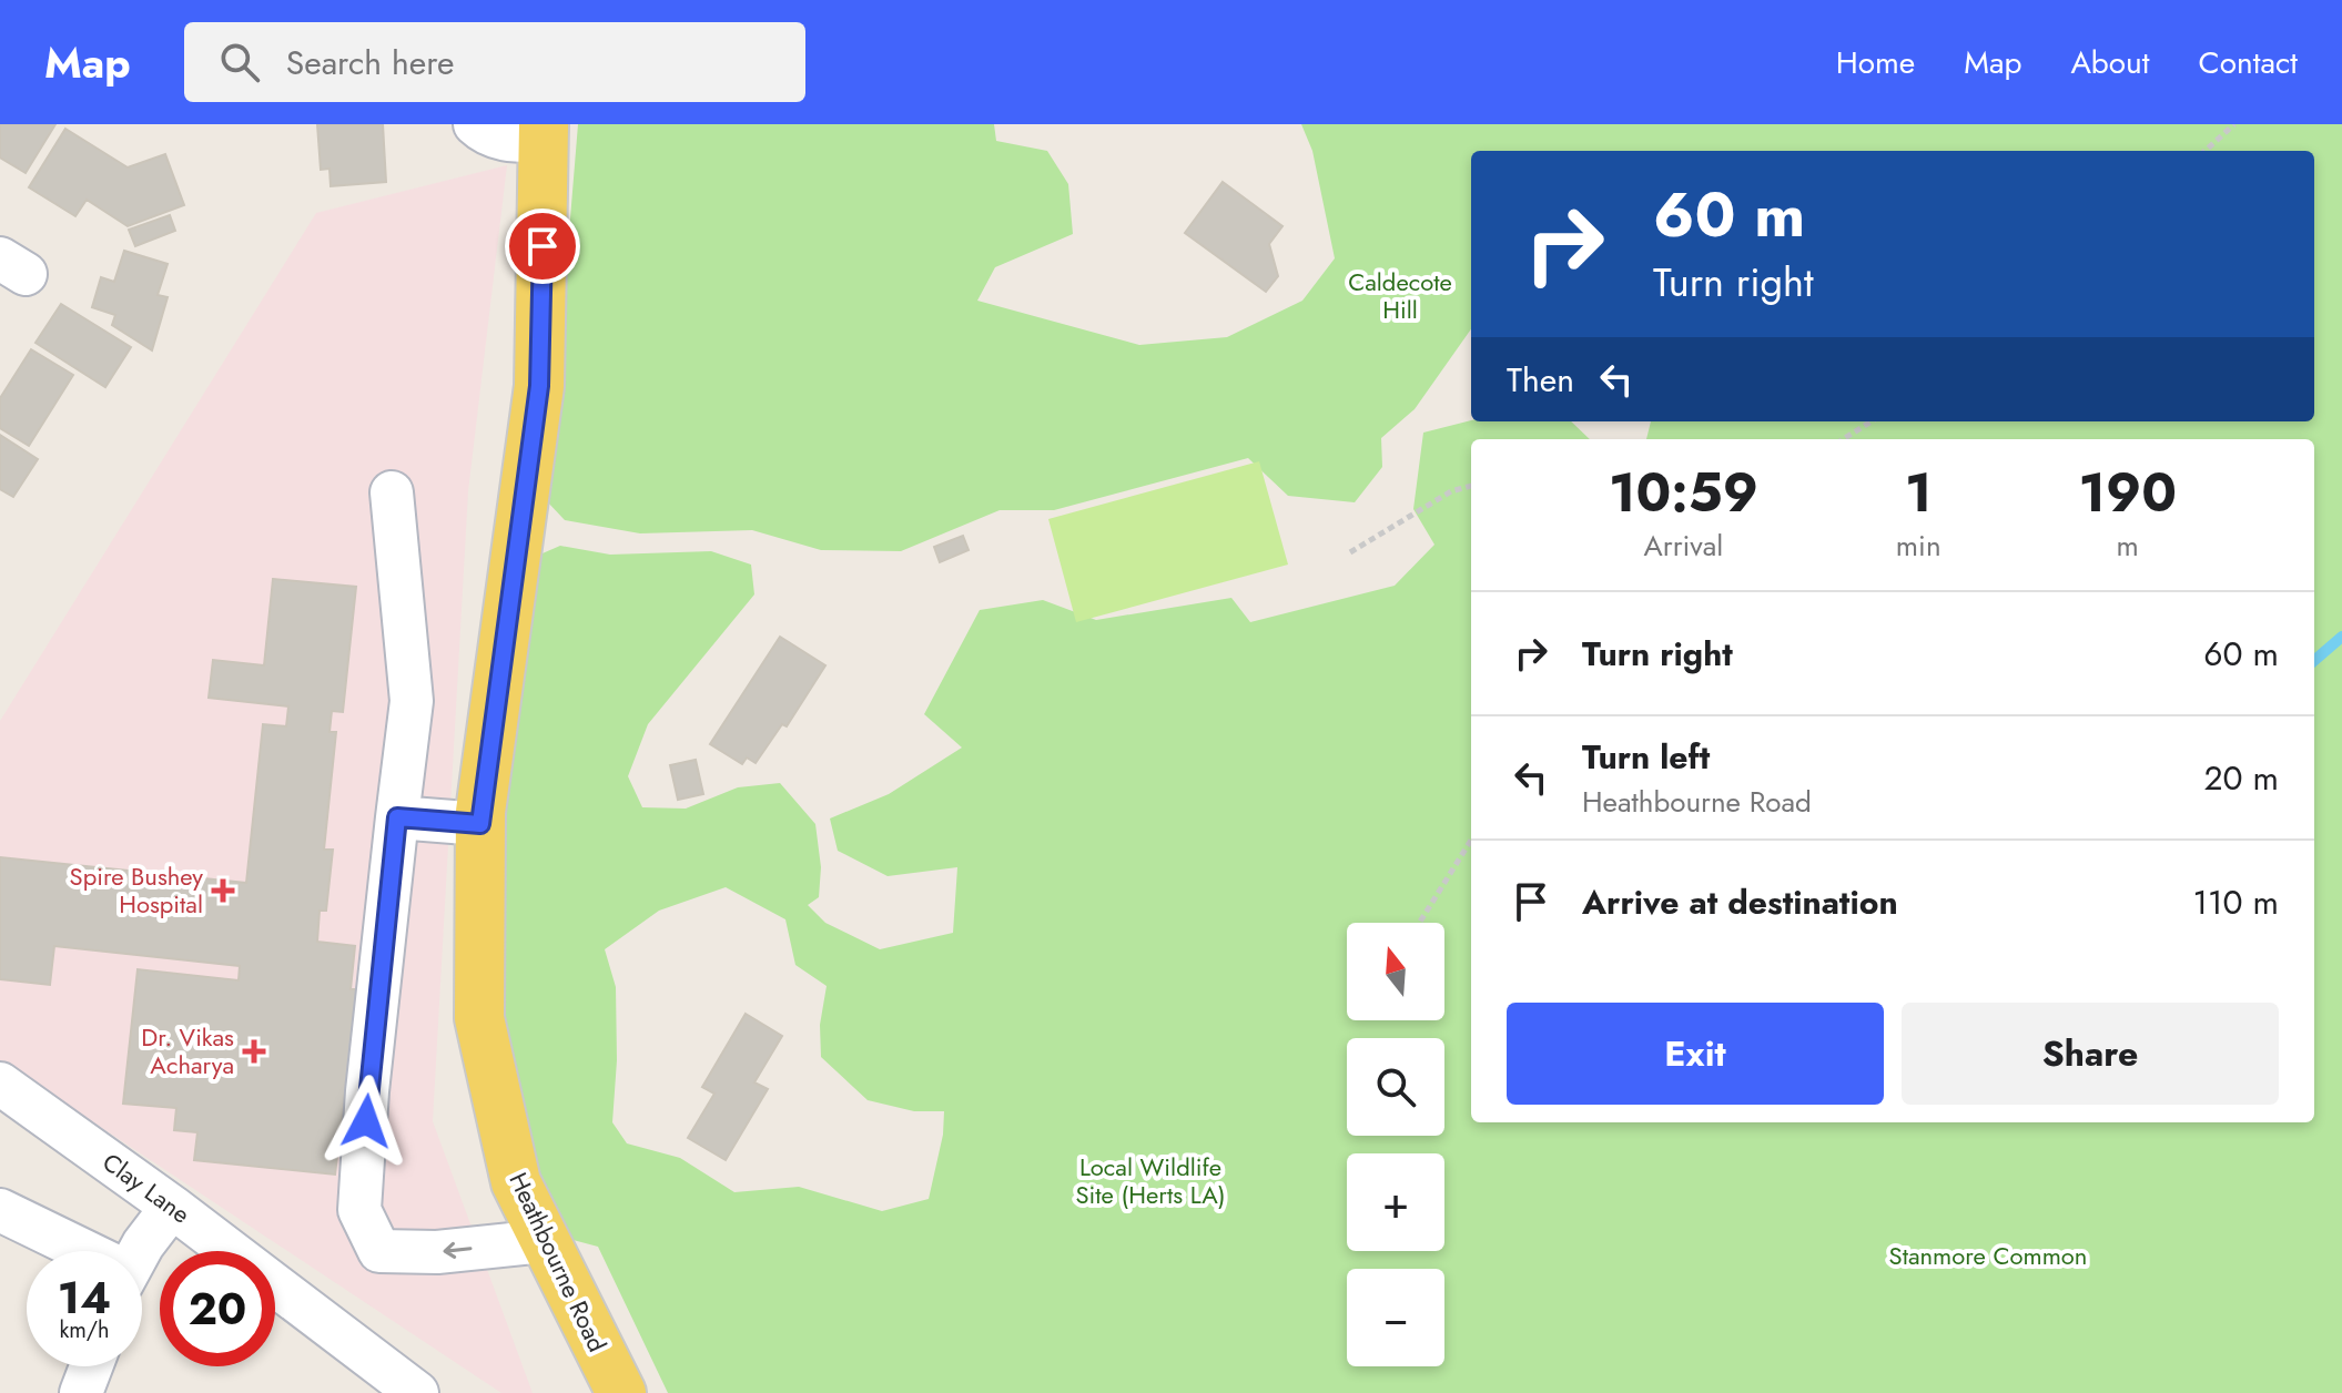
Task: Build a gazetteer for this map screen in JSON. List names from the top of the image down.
{
  "streets": {
    "main road": ["Heathbourne Road"],
    "street": ["Clay Lane"]
  },
  "parks": ["Caldecote Hill", "Local Wildlife Site (Herts LA)", "Stanmore Common"],
  "places": {
    "health": ["Spire Bushey Hospital", "Dr. Vikas Acharya"]
  },
  "north": "top",
  "page": {
    "header": "Map",
    "search": "Search here",
    "nav": [
      "Home",
      "Map",
      "About",
      "Contact"
    ],
    "turn": ["60 m", "Turn right"],
    "then": "Then",
    "eta": [
      "10:59",
      "Arrival",
      "1",
      "min",
      "190",
      "m"
    ],
    "list": [
      {
        "name": "Turn right",
        "value": "60 m"
      },
      {
        "name": "Turn left",
        "note": "Heathbourne Road",
        "value": "20 m"
      },
      {
        "name": "Arrive at destination",
        "value": "110 m"
      }
    ],
    "map_buttons": ["+", "−"],
    "buttons": ["Exit", "Share"],
    "speed": "14 km/h",
    "limit": "20"
  }
}
